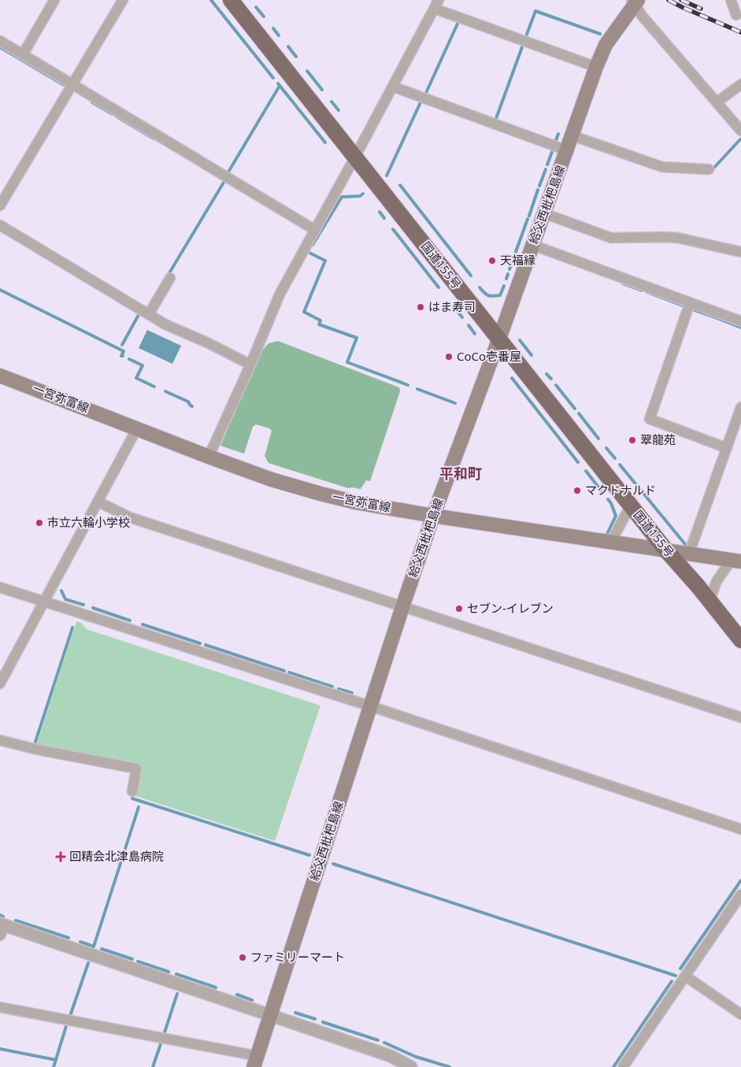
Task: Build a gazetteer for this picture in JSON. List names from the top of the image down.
{
  "streets": {
    "highway": ["国道155号"],
    "main road": ["給父西枇杷島線", "一宮弥富線"]
  },
  "crossings": [
    ["給父西枇杷島線", "国道155号"],
    ["給父西枇杷島線", "一宮弥富線"],
    ["国道155号", "一宮弥富線"]
  ],
  "districts": ["平和町"],
  "places": {
    "other": [
      "天福縁",
      "はま寿司",
      "CoCo壱番屋",
      "翠龍苑",
      "マクドナルド",
      "市立六輪小学校",
      "セブン-イレブン",
      "ファミリーマート"
    ],
    "health": ["回精会北津島病院"]
  }
}
